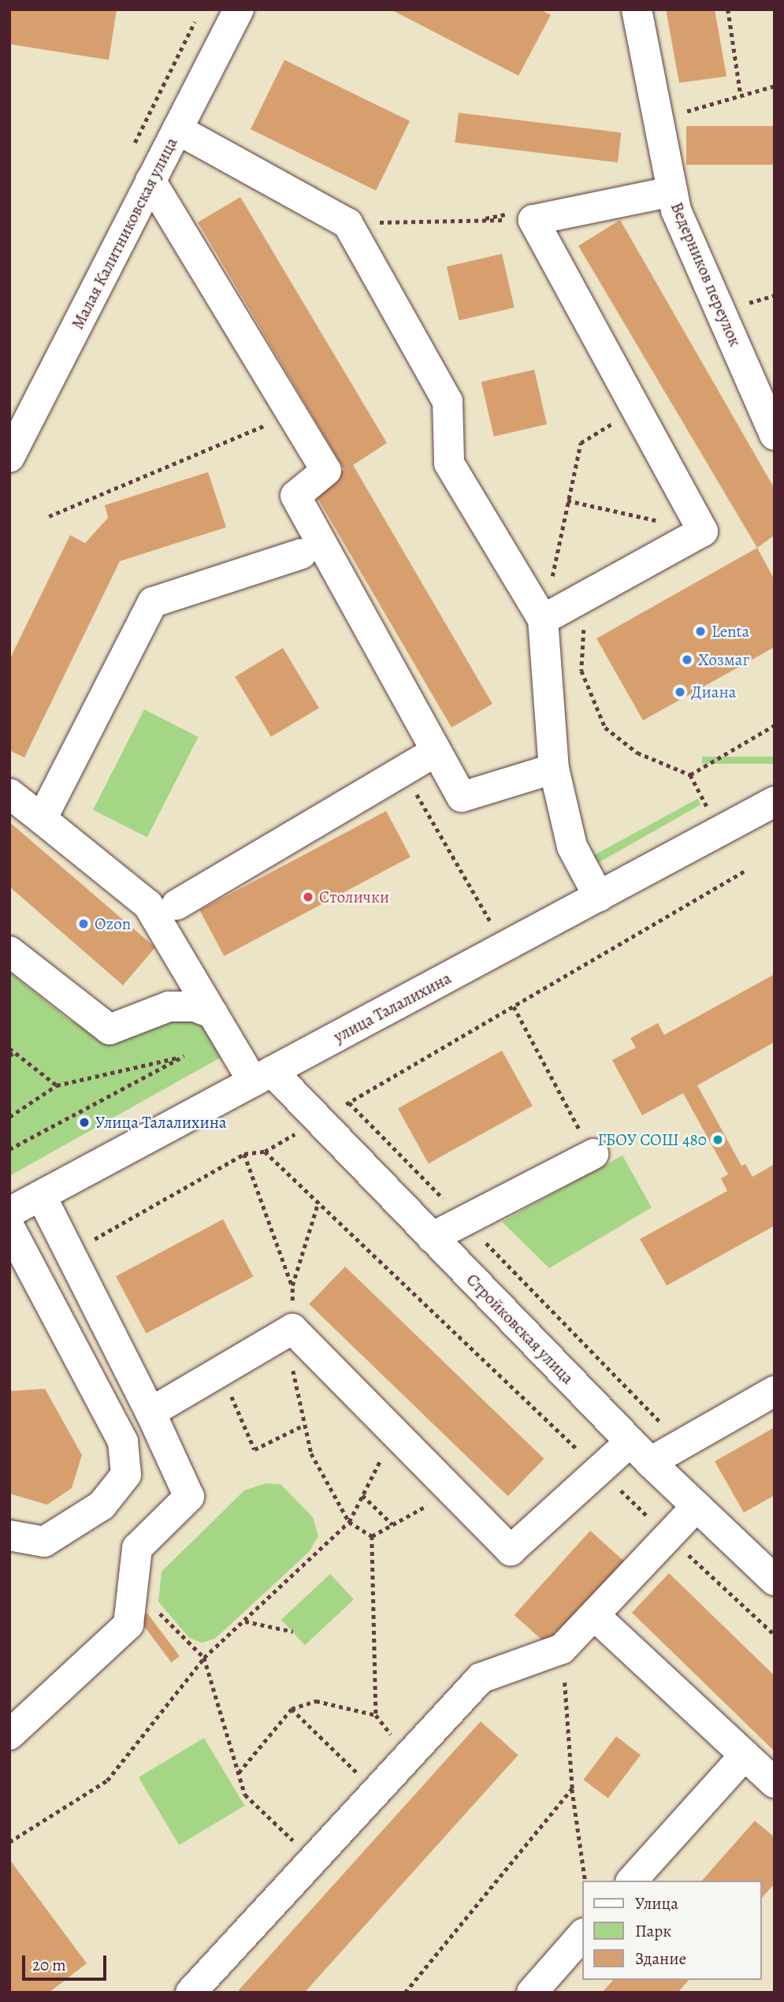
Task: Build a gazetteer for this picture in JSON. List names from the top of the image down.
{
  "streets": {
    "street": [
      "Малая Калитниковская улица",
      "Ведерников переулок",
      "улица Талалихина",
      "Стройковская улица"
    ]
  },
  "crossings": [
    ["улица Талалихина", "Стройковская улица"]
  ],
  "places": [
    "Lenta",
    "Хозмаг",
    "Диана",
    "Столички",
    "Ozon",
    "Улица Талалихина",
    "ГБОУ СОШ 480"
  ],
  "legend": ["Улица", "Парк", "Здание"],
  "scale_bar": "20 m"
}
